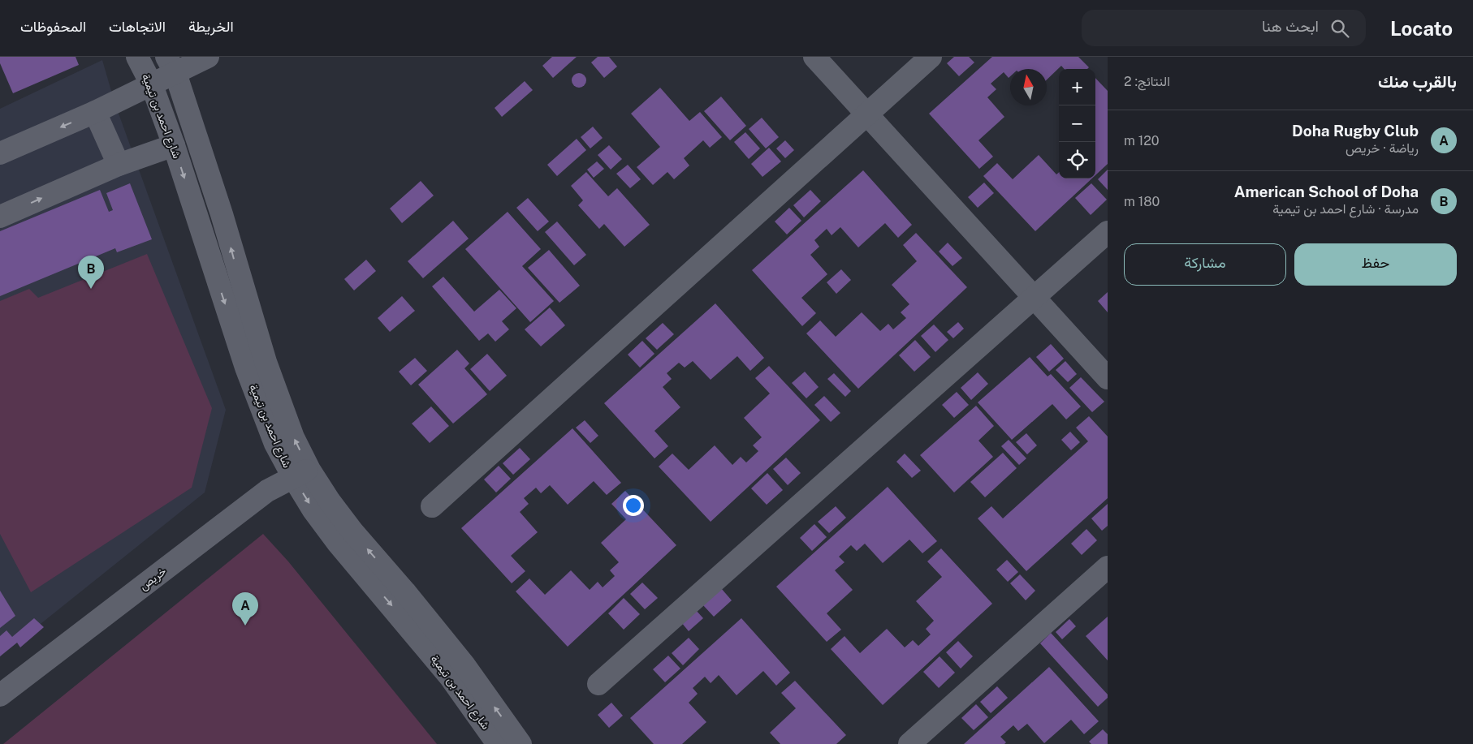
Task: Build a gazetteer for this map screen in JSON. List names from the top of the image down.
{
  "streets": {
    "street": ["شارع احمد بن تيمية", "خريص"]
  },
  "crossings": [
    ["شارع احمد بن تيمية", "خريص"]
  ],
  "north": "top",
  "page": {
    "header": "Locato",
    "search": "ابحث هنا",
    "nav": ["الخريطة", "الاتجاهات", "المحفوظات"],
    "heading": ["بالقرب منك", "النتائج: 2"],
    "map_buttons": ["+", "−"],
    "list": [
      {
        "mark": "A",
        "name": "Doha Rugby Club",
        "note": "رياضة · خريص",
        "value": "120 m"
      },
      {
        "mark": "B",
        "name": "American School of Doha",
        "note": "مدرسة · شارع احمد بن تيمية",
        "value": "180 m"
      }
    ],
    "buttons": ["حفظ", "مشاركة"],
    "pins": ["B", "A"]
  }
}
